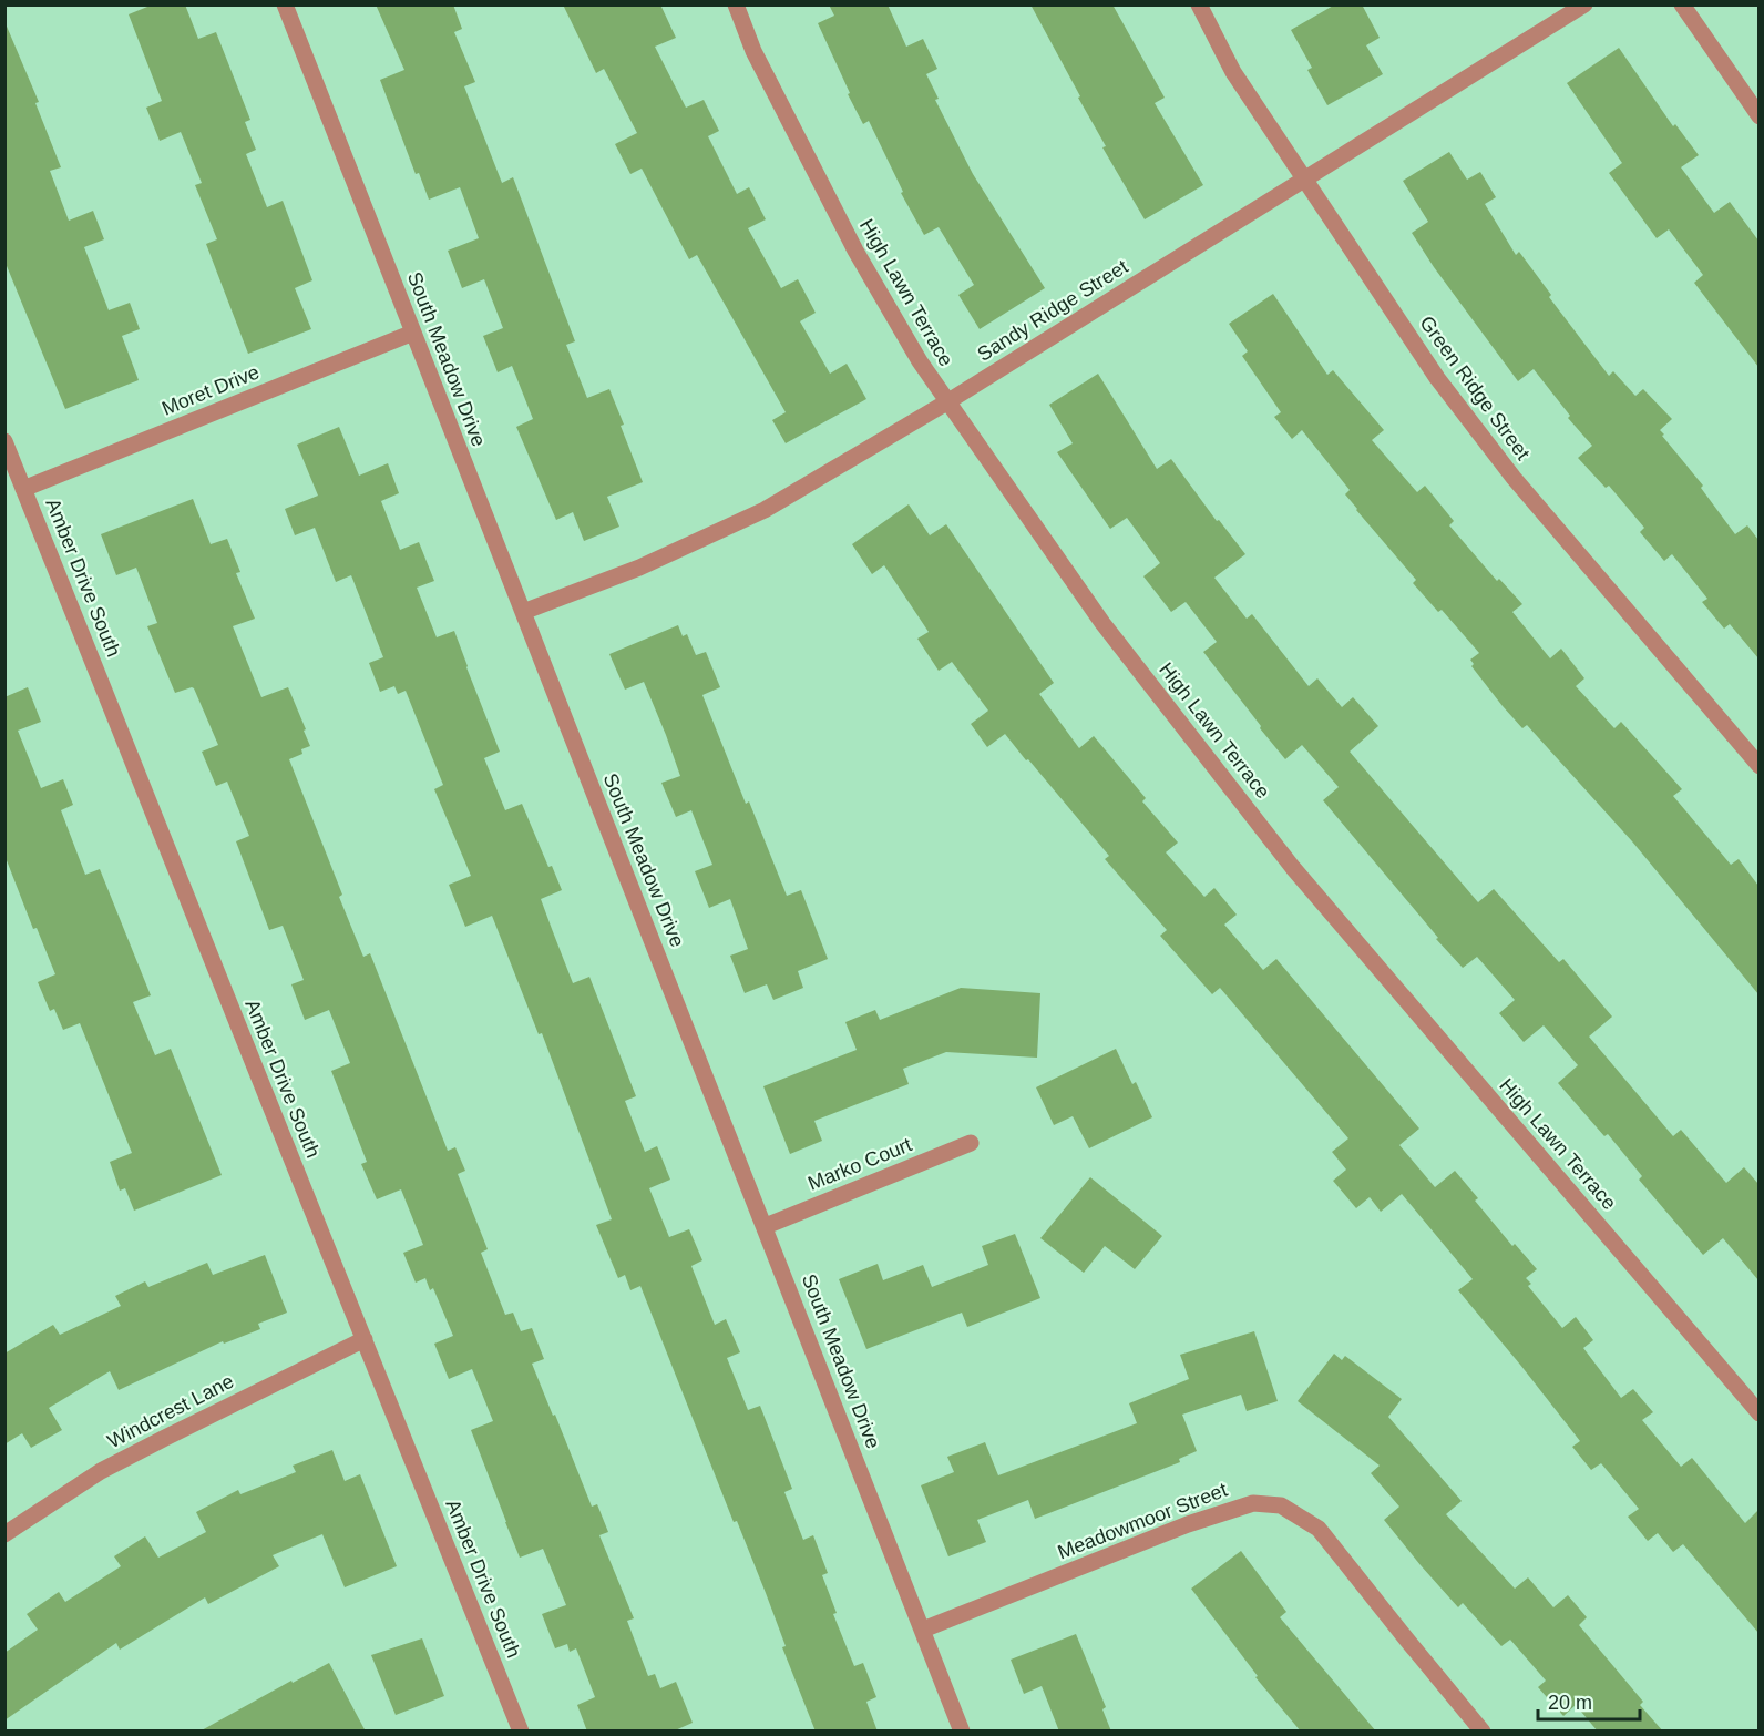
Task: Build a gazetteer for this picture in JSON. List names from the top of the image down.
{
  "streets": {
    "street": [
      "High Lawn Terrace",
      "Sandy Ridge Street",
      "South Meadow Drive",
      "Green Ridge Street",
      "Moret Drive",
      "Amber Drive South",
      "Marko Court",
      "Windcrest Lane",
      "Meadowmoor Street"
    ]
  },
  "crossings": [
    ["High Lawn Terrace", "Sandy Ridge Street"],
    ["Sandy Ridge Street", "South Meadow Drive"],
    ["Sandy Ridge Street", "Green Ridge Street"],
    ["South Meadow Drive", "Moret Drive"],
    ["South Meadow Drive", "Marko Court"],
    ["South Meadow Drive", "Meadowmoor Street"],
    ["Moret Drive", "Amber Drive South"],
    ["Amber Drive South", "Windcrest Lane"]
  ],
  "scale_bar": "20 m"
}
